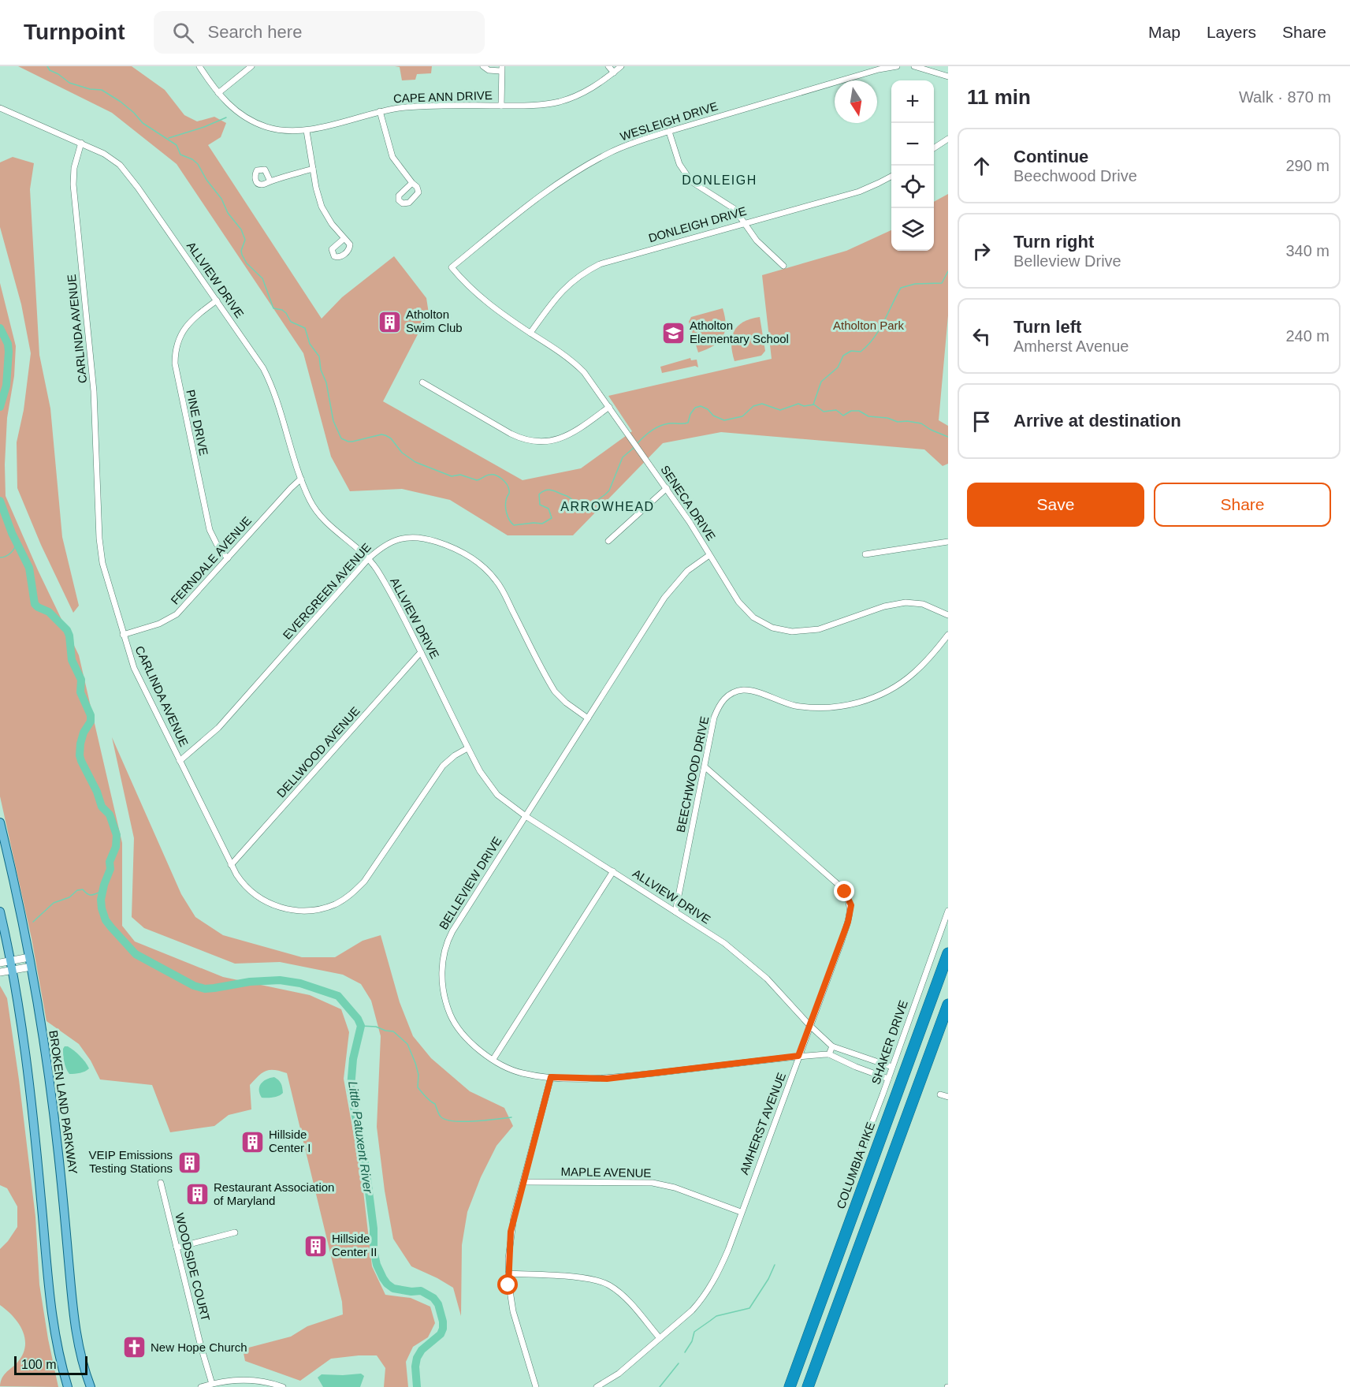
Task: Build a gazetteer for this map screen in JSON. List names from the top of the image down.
{
  "streets": {
    "highway": ["COLUMBIA PIKE"],
    "main road": ["BROKEN LAND PARKWAY"],
    "street": [
      "CAPE ANN DRIVE",
      "WESLEIGH DRIVE",
      "DONLEIGH DRIVE",
      "ALLVIEW DRIVE",
      "CARLINDA AVENUE",
      "PINE DRIVE",
      "SENECA DRIVE",
      "FERNDALE AVENUE",
      "EVERGREEN AVENUE",
      "DELLWOOD AVENUE",
      "BEECHWOOD DRIVE",
      "BELLEVIEW DRIVE",
      "SHAKER DRIVE",
      "AMHERST AVENUE",
      "MAPLE AVENUE",
      "WOODSIDE COURT"
    ]
  },
  "crossings": [
    ["WESLEIGH DRIVE", "SENECA DRIVE"],
    ["DONLEIGH DRIVE", "SENECA DRIVE"],
    ["ALLVIEW DRIVE", "CARLINDA AVENUE"],
    ["ALLVIEW DRIVE", "PINE DRIVE"],
    ["ALLVIEW DRIVE", "FERNDALE AVENUE"],
    ["ALLVIEW DRIVE", "EVERGREEN AVENUE"],
    ["ALLVIEW DRIVE", "DELLWOOD AVENUE"],
    ["ALLVIEW DRIVE", "BEECHWOOD DRIVE"],
    ["ALLVIEW DRIVE", "BELLEVIEW DRIVE"],
    ["ALLVIEW DRIVE", "SHAKER DRIVE"],
    ["ALLVIEW DRIVE", "AMHERST AVENUE"],
    ["CARLINDA AVENUE", "FERNDALE AVENUE"],
    ["CARLINDA AVENUE", "EVERGREEN AVENUE"],
    ["CARLINDA AVENUE", "DELLWOOD AVENUE"],
    ["PINE DRIVE", "FERNDALE AVENUE"],
    ["SENECA DRIVE", "BELLEVIEW DRIVE"],
    ["EVERGREEN AVENUE", "BELLEVIEW DRIVE"],
    ["BEECHWOOD DRIVE", "AMHERST AVENUE"],
    ["BELLEVIEW DRIVE", "AMHERST AVENUE"],
    ["AMHERST AVENUE", "MAPLE AVENUE"]
  ],
  "districts": ["DONLEIGH", "ARROWHEAD"],
  "water": ["Little Patuxent River"],
  "parks": ["Atholton Park"],
  "places": {
    "building": [
      "Atholton Swim Club",
      "Hillside Center I",
      "VEIP Emissions Testing Stations",
      "Restaurant Association of Maryland",
      "Hillside Center II"
    ],
    "school or university": ["Atholton Elementary School"],
    "church": ["New Hope Church"]
  },
  "scale_bar": "100 m",
  "north": "bottom",
  "page": {
    "header": "Turnpoint",
    "search": "Search here",
    "nav": ["Map", "Layers", "Share"],
    "heading": ["11 min", "Walk · 870 m"],
    "map_buttons": ["+", "−"],
    "list": [
      ["Continue", "Beechwood Drive", "290 m"],
      ["Turn right", "Belleview Drive", "340 m"],
      ["Turn left", "Amherst Avenue", "240 m"],
      "Arrive at destination"
    ],
    "buttons": ["Save", "Share"],
    "scale": "100 m"
  }
}
